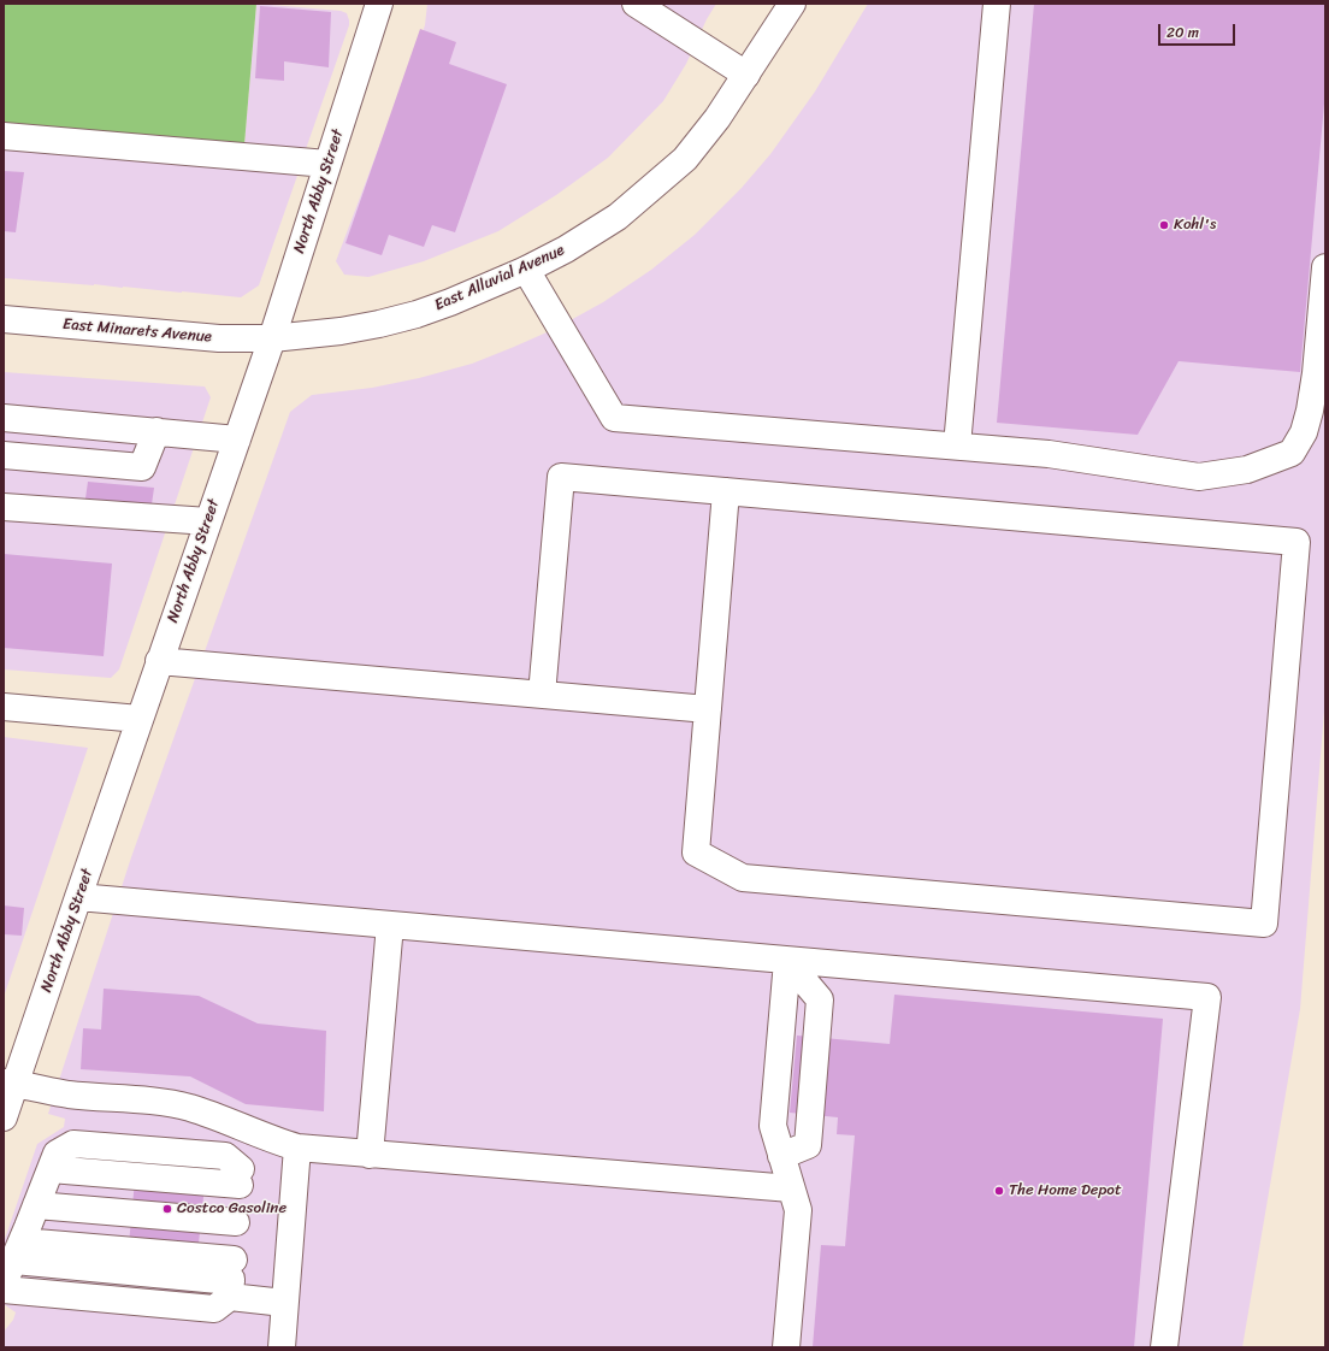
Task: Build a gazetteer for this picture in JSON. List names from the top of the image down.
{
  "streets": {
    "street": ["North Abby Street", "East Alluvial Avenue", "East Minarets Avenue"]
  },
  "crossings": [
    ["North Abby Street", "East Alluvial Avenue"],
    ["North Abby Street", "East Minarets Avenue"],
    ["East Alluvial Avenue", "East Minarets Avenue"]
  ],
  "places": ["Kohl's", "The Home Depot", "Costco Gasoline"],
  "scale_bar": "20 m"
}
